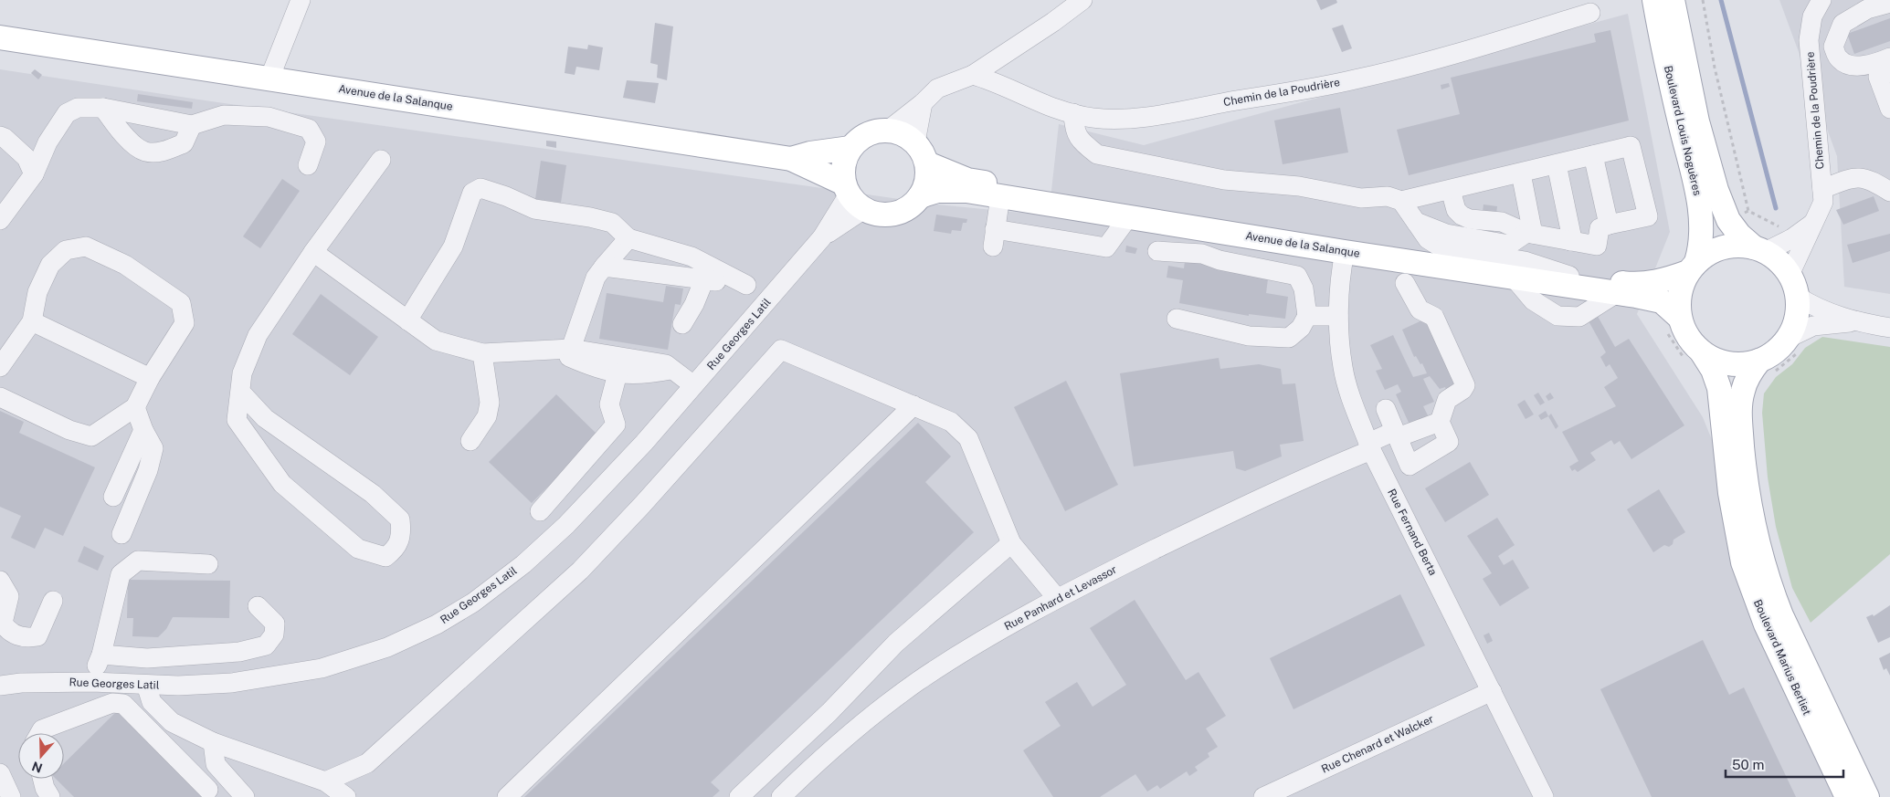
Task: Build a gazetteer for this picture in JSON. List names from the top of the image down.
{
  "streets": {
    "main road": ["Avenue de la Salanque", "Boulevard Louis Noguères", "Boulevard Marius Berliet"],
    "street": [
      "Chemin de la Poudrière",
      "Rue Georges Latil",
      "Rue Fernand Berta",
      "Rue Panhard et Levassor",
      "Rue Chenard et Walcker"
    ]
  },
  "crossings": [
    ["Chemin de la Poudrière", "Avenue de la Salanque"],
    ["Chemin de la Poudrière", "Boulevard Louis Noguères"],
    ["Chemin de la Poudrière", "Boulevard Marius Berliet"],
    ["Avenue de la Salanque", "Boulevard Louis Noguères"],
    ["Avenue de la Salanque", "Rue Georges Latil"],
    ["Avenue de la Salanque", "Rue Fernand Berta"],
    ["Avenue de la Salanque", "Boulevard Marius Berliet"],
    ["Boulevard Louis Noguères", "Boulevard Marius Berliet"],
    ["Rue Fernand Berta", "Rue Panhard et Levassor"],
    ["Rue Fernand Berta", "Rue Chenard et Walcker"]
  ],
  "scale_bar": "50 m",
  "north": "bottom"
}
